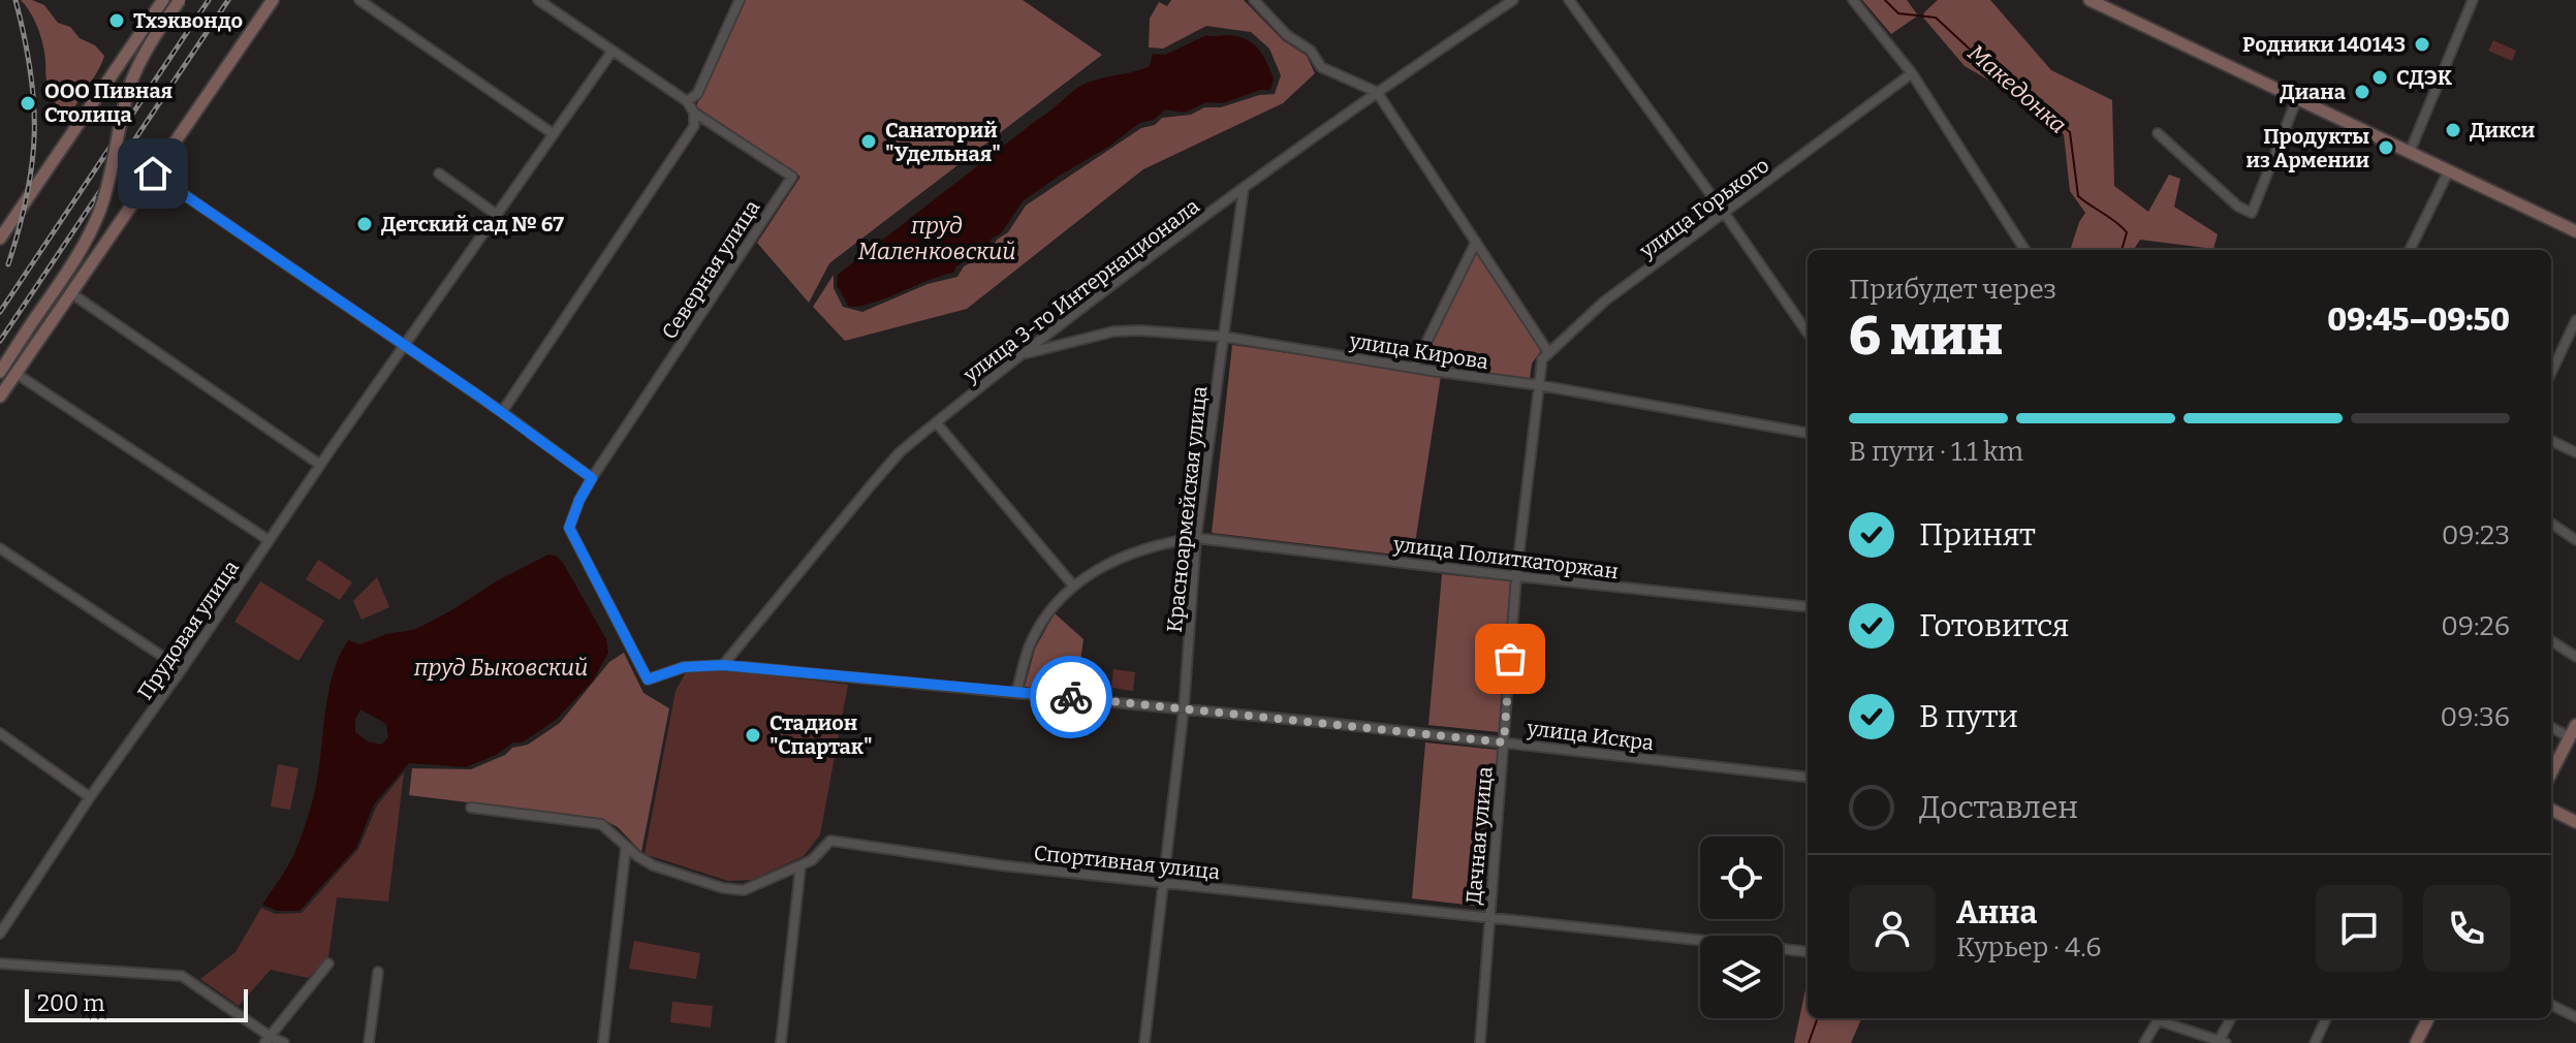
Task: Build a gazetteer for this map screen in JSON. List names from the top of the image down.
{
  "streets": {
    "street": [
      "улица Горького",
      "Северная улица",
      "улица 3-го Интернационала",
      "улица Кирова",
      "Красноармейская улица",
      "улица Политкаторжан",
      "Прудовая улица",
      "улица Искра",
      "Дачная улица",
      "Спортивная улица"
    ]
  },
  "crossings": [
    ["Северная улица", "улица Искра"],
    ["улица 3-го Интернационала", "улица Кирова"],
    ["улица 3-го Интернационала", "Красноармейская улица"],
    ["улица 3-го Интернационала", "улица Искра"],
    ["улица Кирова", "Красноармейская улица"],
    ["улица Кирова", "Дачная улица"],
    ["Красноармейская улица", "улица Политкаторжан"],
    ["Красноармейская улица", "улица Искра"],
    ["Красноармейская улица", "Спортивная улица"],
    ["улица Политкаторжан", "улица Искра"],
    ["улица Политкаторжан", "Дачная улица"],
    ["улица Искра", "Дачная улица"],
    ["Дачная улица", "Спортивная улица"]
  ],
  "water": ["Македонка", "пруд Маленковский", "пруд Быковский"],
  "places": [
    "Тхэквондо",
    "Родники 140143",
    "СДЭК",
    "Диана",
    "ООО Пивная Столица",
    "Дикси",
    "Санаторий \"Удельная\"",
    "Продукты из Армении",
    "Детский сад № 67",
    "Стадион \"Спартак\""
  ],
  "scale_bar": "200 m",
  "page": {
    "heading": ["6 мин", "Прибудет через", "09:45–09:50"],
    "panel": ["Анна", "Курьер · 4.6"],
    "bar": "В пути · 1.1 km",
    "list": [
      ["Принят", "09:23"],
      ["Готовится", "09:26"],
      ["В пути", "09:36"],
      "Доставлен"
    ],
    "scale": "200 m"
  }
}
